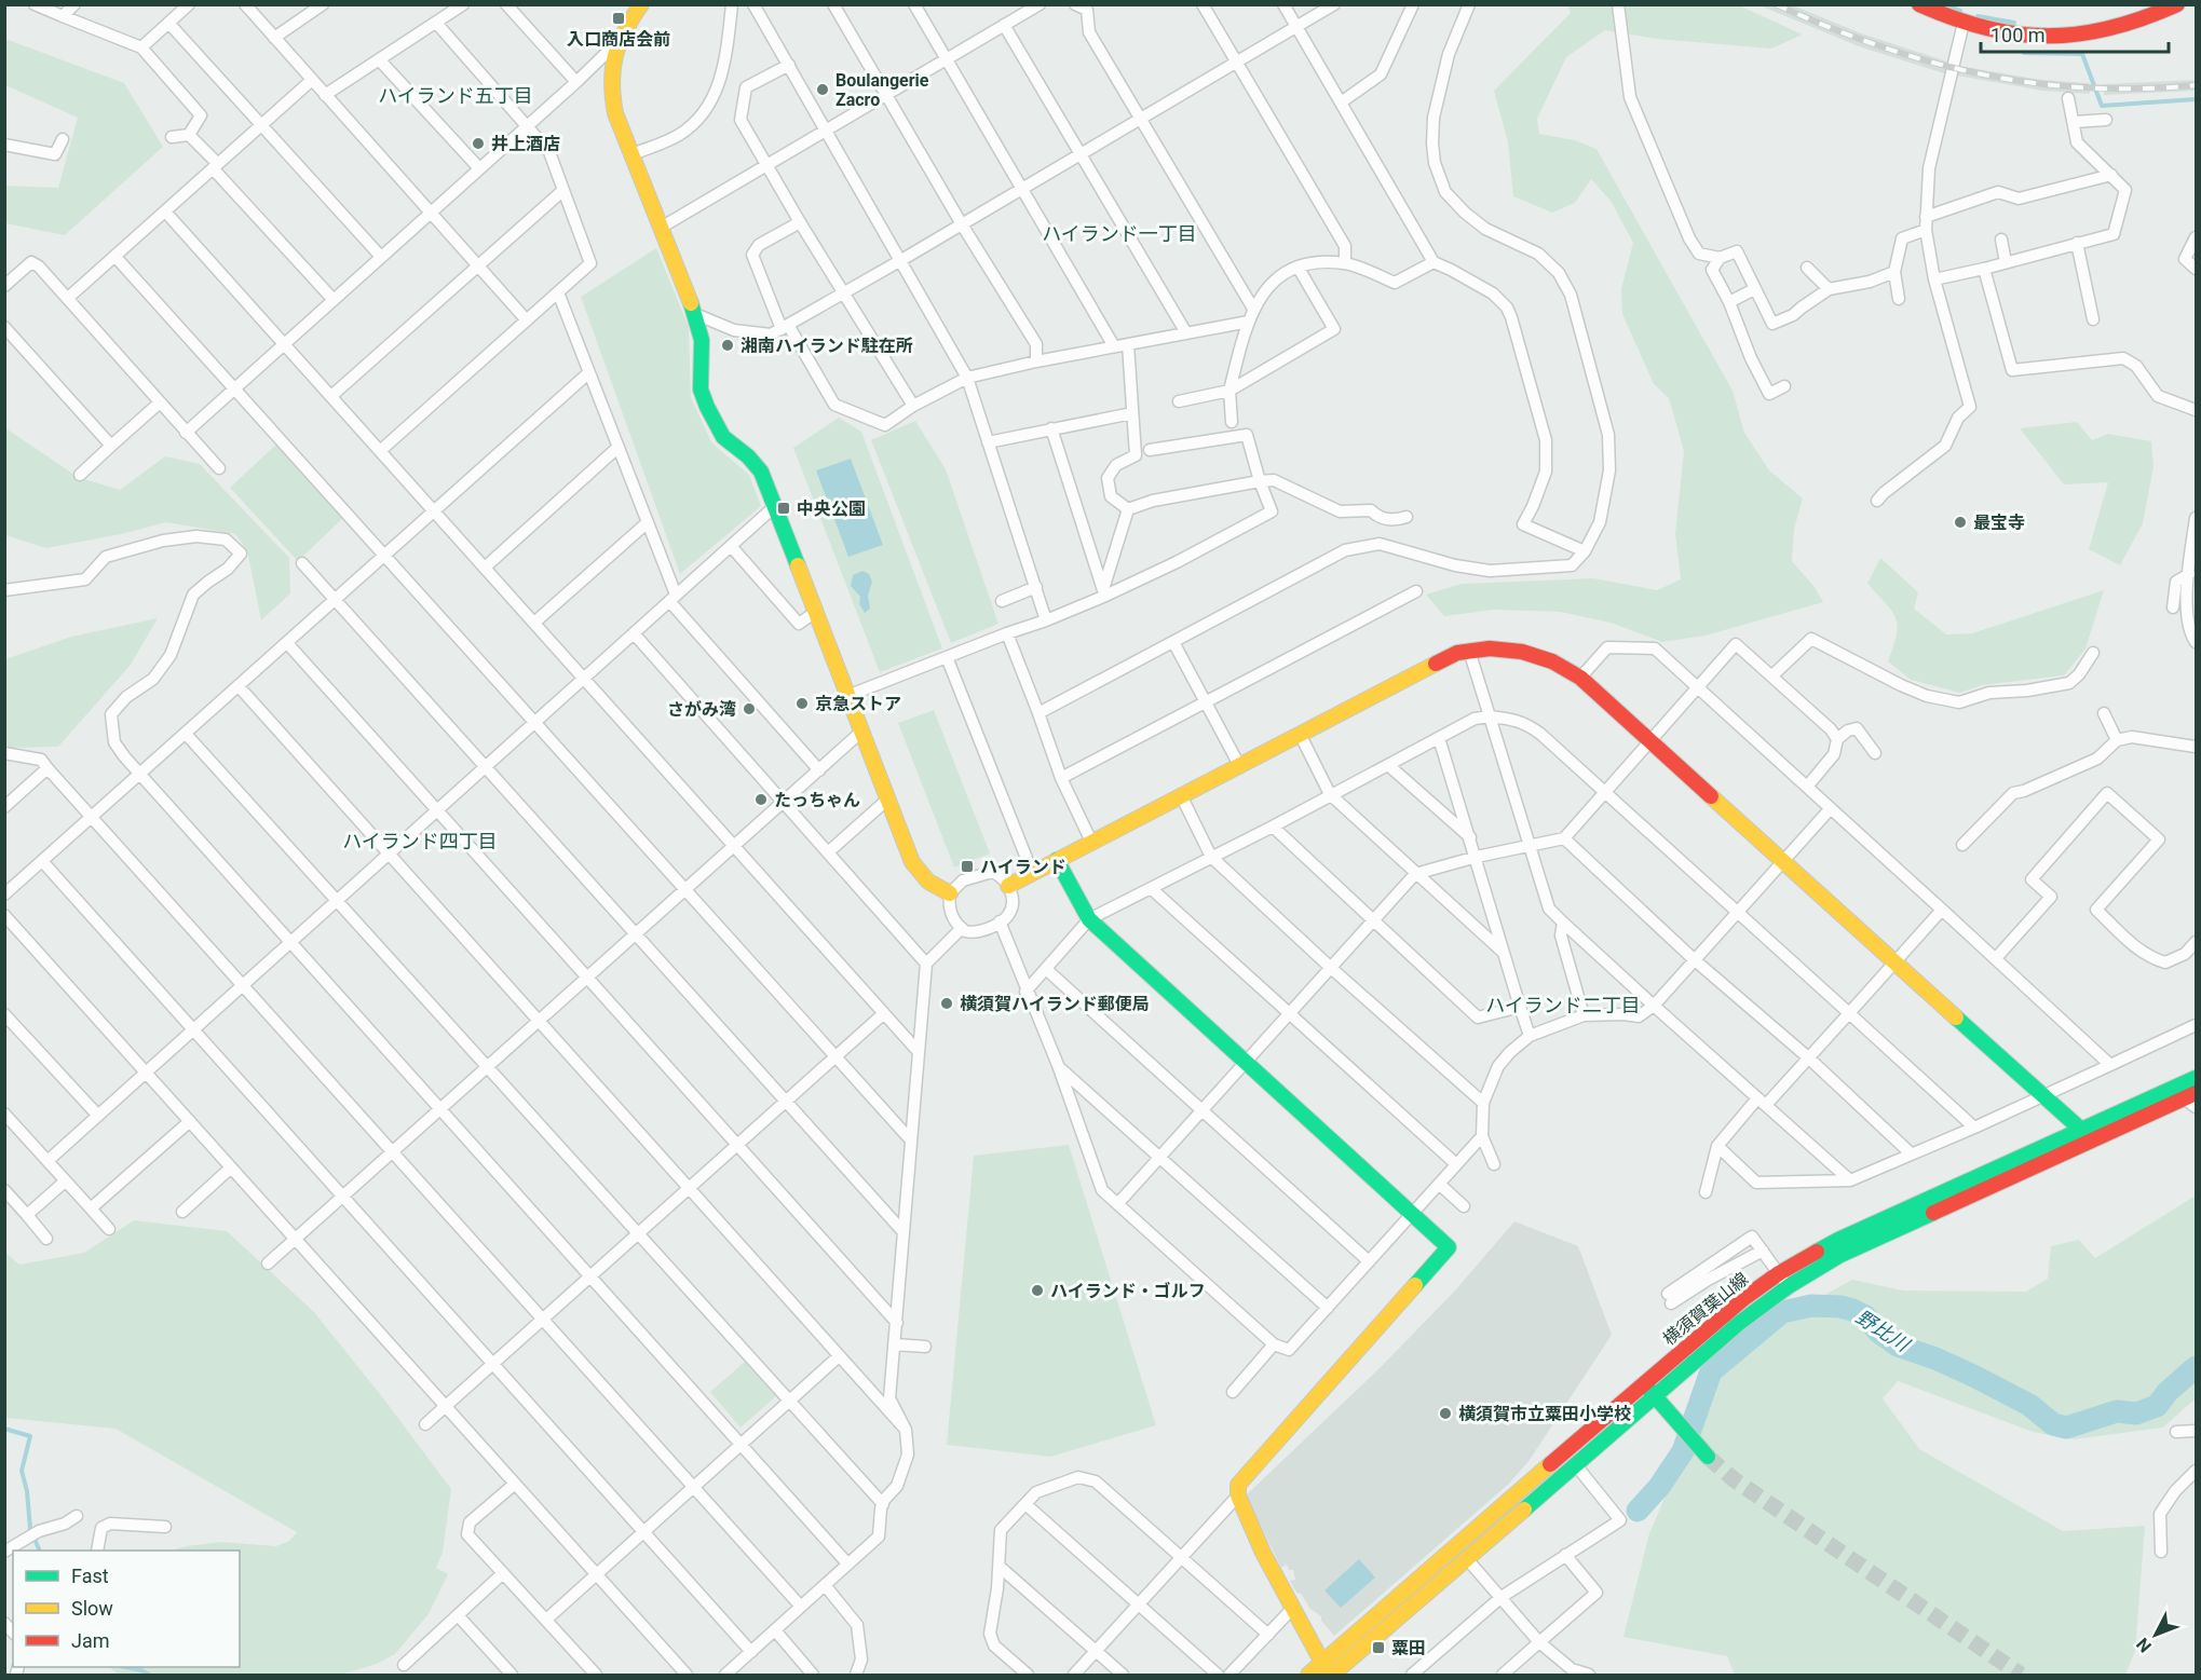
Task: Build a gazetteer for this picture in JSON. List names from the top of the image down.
{
  "streets": {
    "main road": ["横須賀葉山線"]
  },
  "districts": [
    "ハイランド五丁目",
    "ハイランド一丁目",
    "ハイランド四丁目",
    "ハイランド二丁目"
  ],
  "water": ["野比川"],
  "places": {
    "transit": [
      "入口商店会前",
      "中央公園",
      "ハイランド",
      "粟田"
    ],
    "other": [
      "Boulangerie Zacro",
      "井上酒店",
      "湘南ハイランド駐在所",
      "最宝寺",
      "京急ストア",
      "さがみ湾",
      "たっちゃん",
      "横須賀ハイランド郵便局",
      "ハイランド・ゴルフ",
      "横須賀市立粟田小学校"
    ]
  },
  "legend": ["Fast", "Slow", "Jam"],
  "scale_bar": "100 m",
  "north": "bottom left"
}
